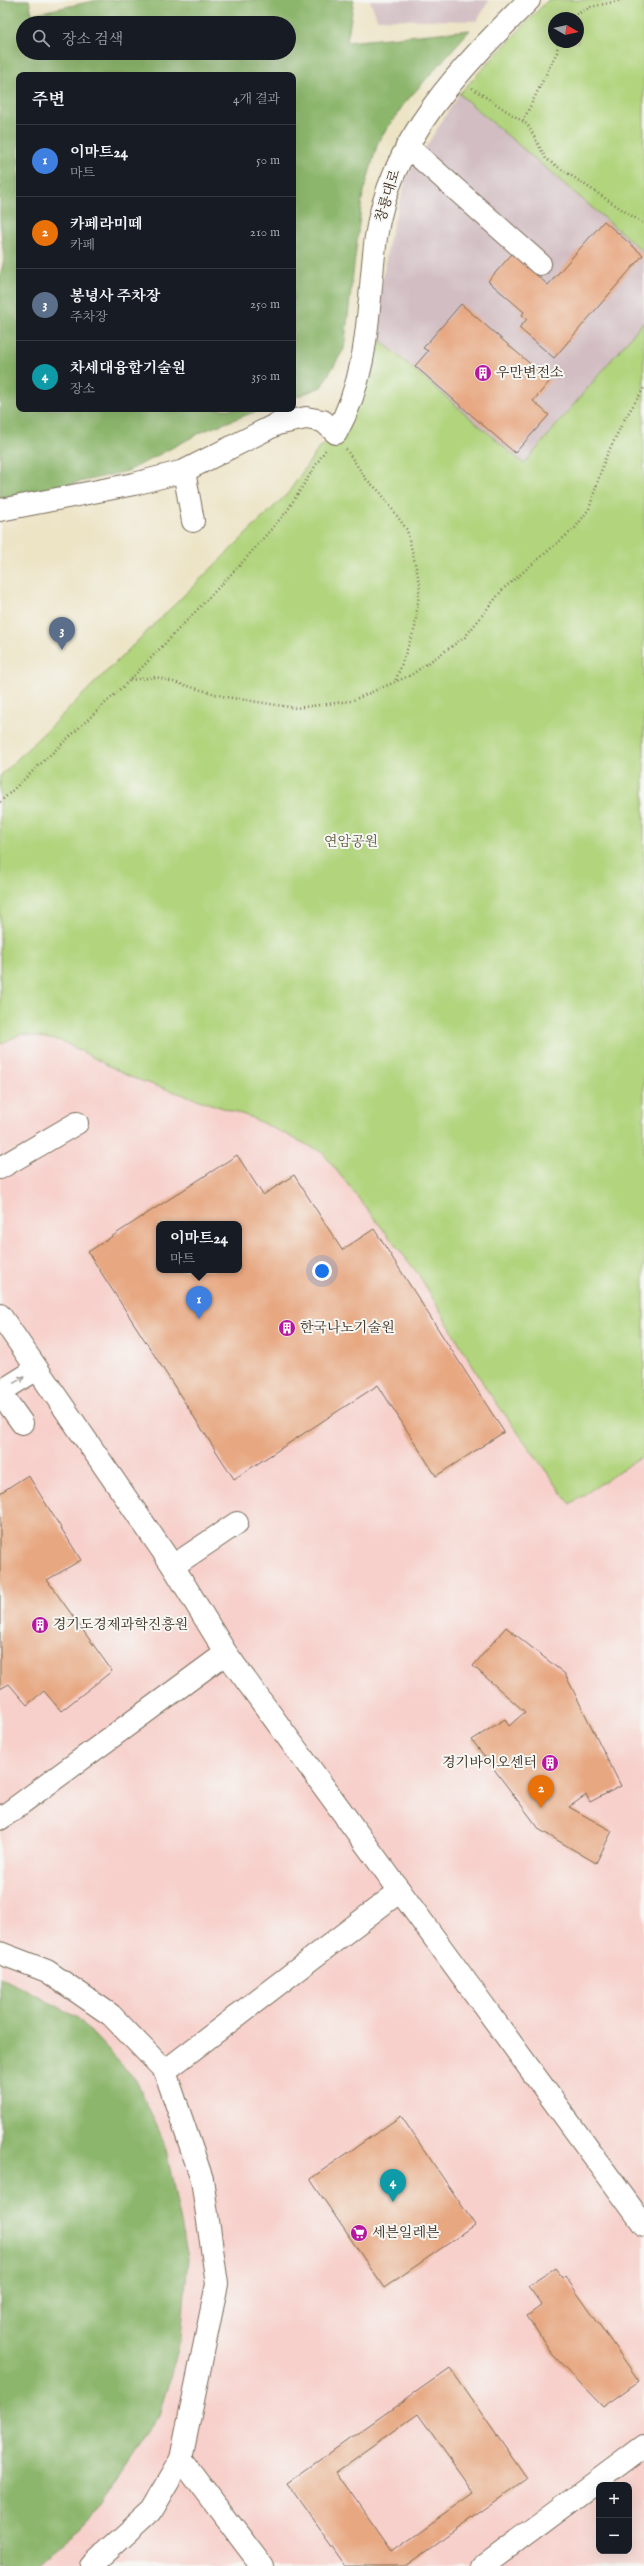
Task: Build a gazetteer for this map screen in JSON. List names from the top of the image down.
{
  "streets": {
    "lane": ["창룡대로"]
  },
  "parks": ["연암공원"],
  "places": {
    "building": [
      "우만변전소",
      "한국나노기술원",
      "경기도경제과학진흥원",
      "경기바이오센터"
    ],
    "supermarket": ["세븐일레븐"]
  },
  "north": "right",
  "page": {
    "search": "장소 검색",
    "heading": ["주변", "4개 결과"],
    "list": [
      {
        "mark": "1",
        "name": "이마트24",
        "note": "마트",
        "value": "50 m"
      },
      {
        "mark": "2",
        "name": "카페라미떼",
        "note": "카페",
        "value": "210 m"
      },
      {
        "mark": "3",
        "name": "봉녕사 주차장",
        "note": "주차장",
        "value": "250 m"
      },
      {
        "mark": "4",
        "name": "차세대융합기술원",
        "note": "장소",
        "value": "350 m"
      }
    ],
    "pins": [
      "3",
      "1",
      "2",
      "4"
    ],
    "popup": ["이마트24", "마트"],
    "map_buttons": ["+", "−"]
  }
}
